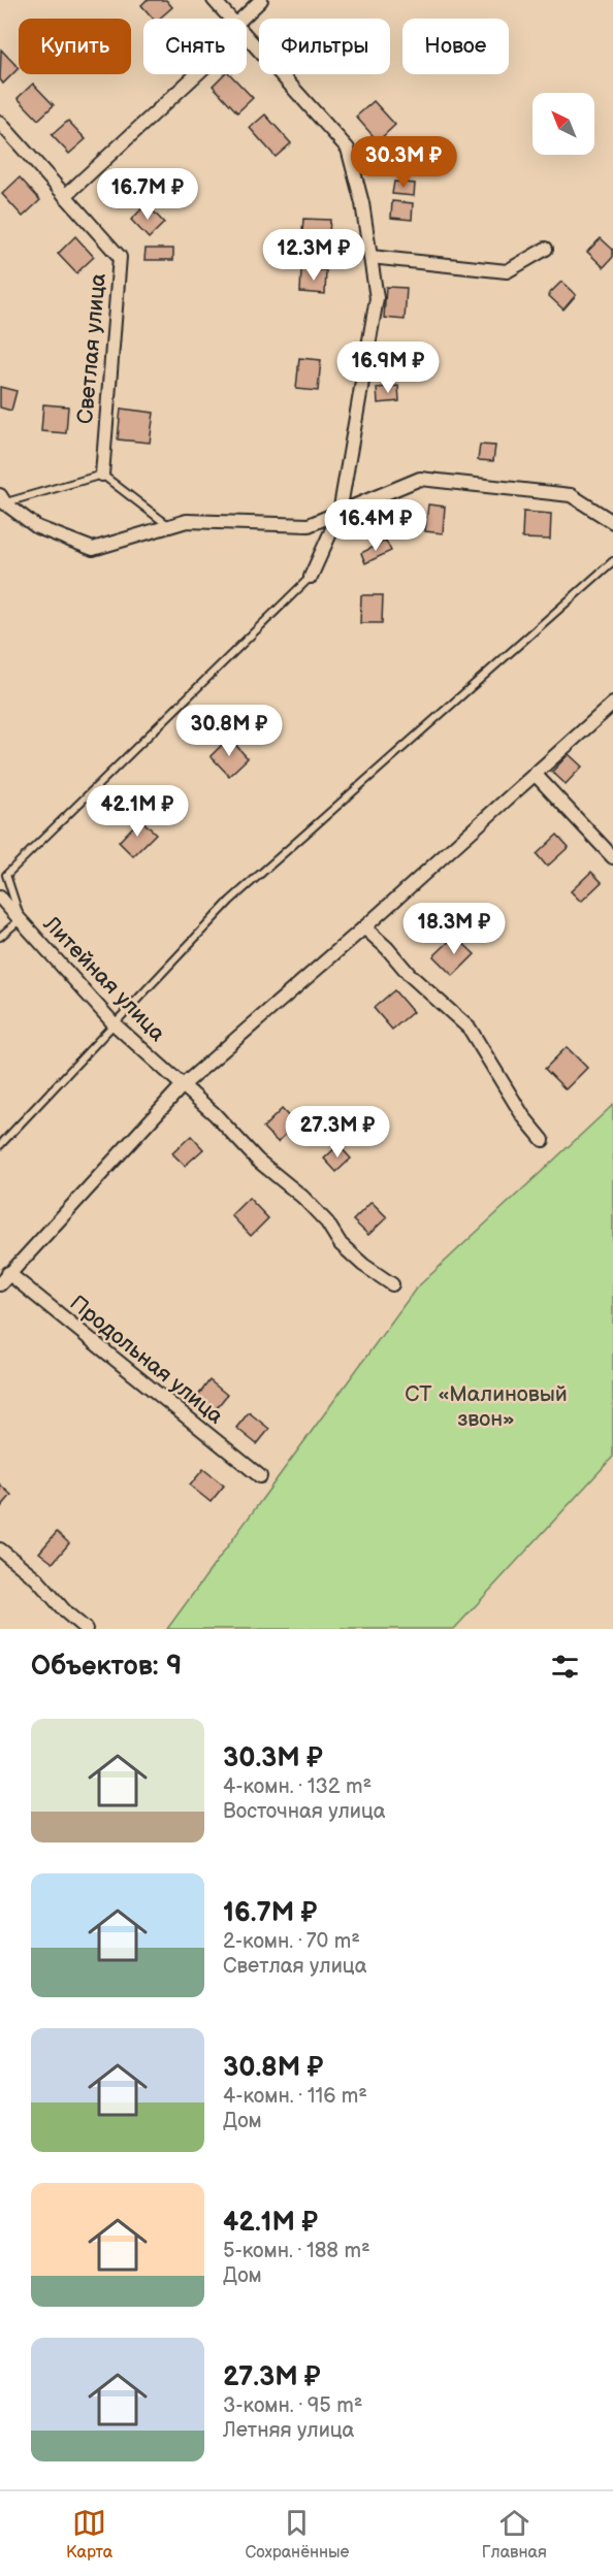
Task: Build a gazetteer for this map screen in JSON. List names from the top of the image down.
{
  "streets": {
    "street": ["Светлая улица", "Литейная улица", "Продольная улица"]
  },
  "parks": ["СТ «Малиновый звон»"],
  "north": "top left",
  "page": {
    "chip": [
      "Купить",
      "Снять",
      "Фильтры",
      "Новое"
    ],
    "price": [
      "30.3M ₽",
      "16.7M ₽",
      "12.3M ₽",
      "16.9M ₽",
      "16.4M ₽",
      "30.8M ₽",
      "42.1M ₽",
      "18.3M ₽",
      "27.3M ₽"
    ],
    "heading": "Объектов: 9",
    "list": [
      {
        "name": "30.3M ₽",
        "note": "4-комн. · 132 m² · Восточная улица"
      },
      {
        "name": "16.7M ₽",
        "note": "2-комн. · 70 m² · Светлая улица"
      },
      {
        "name": "30.8M ₽",
        "note": "4-комн. · 116 m² · Дом"
      },
      {
        "name": "42.1M ₽",
        "note": "5-комн. · 188 m² · Дом"
      },
      {
        "name": "27.3M ₽",
        "note": "3-комн. · 95 m² · Летняя улица"
      }
    ],
    "tabs": ["Карта", "Сохранённые", "Главная"]
  }
}
